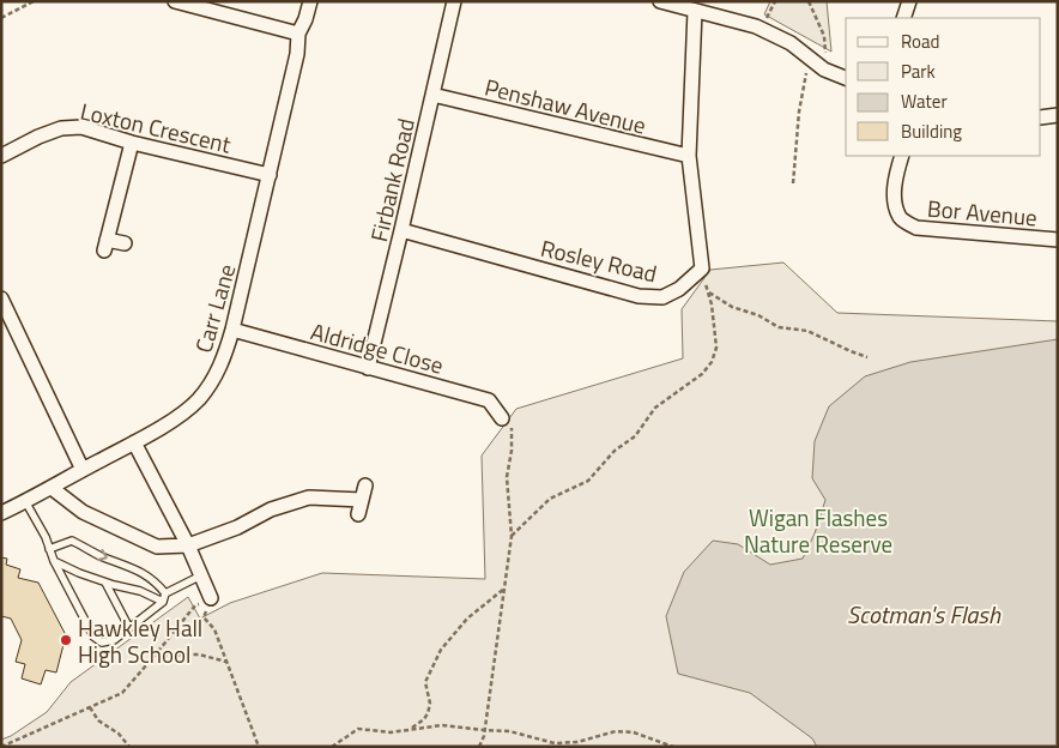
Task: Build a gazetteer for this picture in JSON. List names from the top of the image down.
{
  "streets": {
    "street": [
      "Penshaw Avenue",
      "Loxton Crescent",
      "Firbank Road",
      "Bor Avenue",
      "Rosley Road",
      "Carr Lane",
      "Aldridge Close"
    ]
  },
  "crossings": [
    ["Penshaw Avenue", "Firbank Road"],
    ["Loxton Crescent", "Carr Lane"],
    ["Firbank Road", "Rosley Road"],
    ["Firbank Road", "Aldridge Close"],
    ["Carr Lane", "Aldridge Close"]
  ],
  "water": ["Scotman's Flash"],
  "parks": ["Wigan Flashes Nature Reserve"],
  "places": ["Hawkley Hall High School"],
  "legend": [
    "Road",
    "Park",
    "Water",
    "Building"
  ]
}
